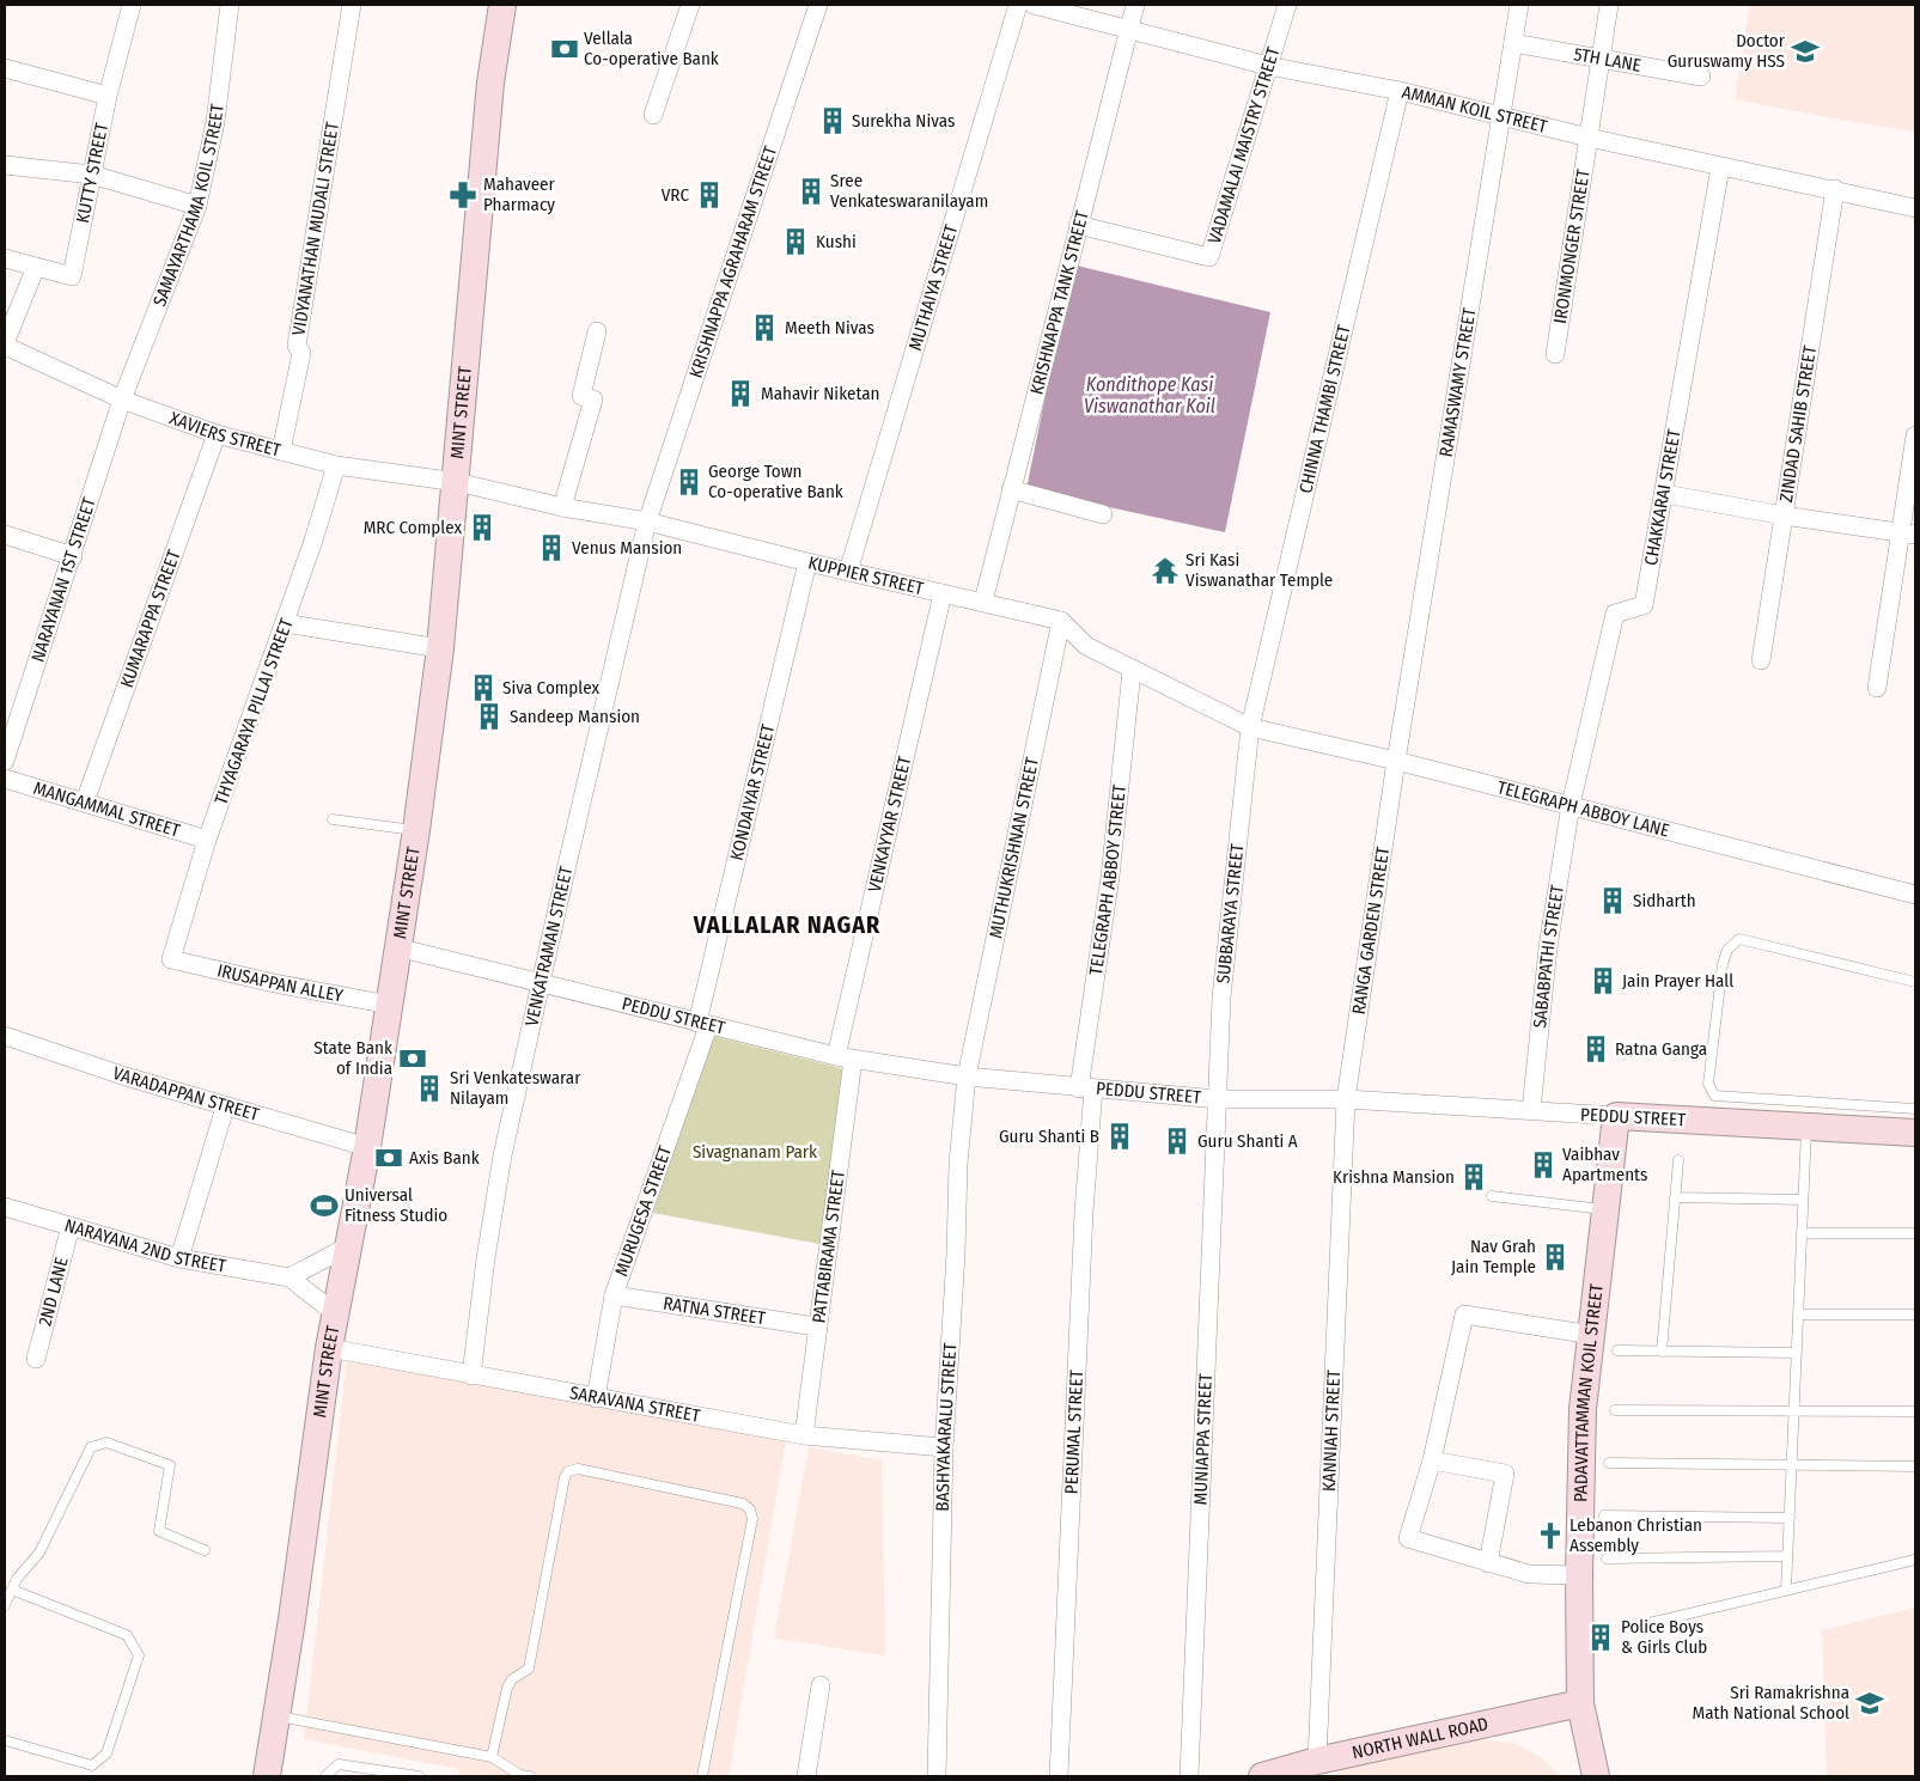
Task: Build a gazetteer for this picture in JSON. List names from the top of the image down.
{
  "streets": {
    "street": [
      "5TH LANE",
      "AMMAN KOIL STREET",
      "VADAMALAI MAISTRY STREET",
      "KUTTY STREET",
      "SAMAYARTHAMA KOIL STREET",
      "VIDYANATHAN MUDALI STREET",
      "IRONMONGER STREET",
      "KRISHNAPPA AGRAHARAM STREET",
      "MUTHAIYA STREET",
      "KRISHNAPPA TANK STREET",
      "RAMASWAMY STREET",
      "CHINNA THAMBI STREET",
      "MINT STREET",
      "ZINDAD SAHIB STREET",
      "XAVIERS STREET",
      "CHAKKARAI STREET",
      "KUPPIER STREET",
      "NARAYANAN 1ST STREET",
      "KUMARAPPA STREET",
      "THYAGARAYA PILLAI STREET",
      "KONDAIYAR STREET",
      "TELEGRAPH ABBOY LANE",
      "MANGAMMAL STREET",
      "VENKAYYAR STREET",
      "MUTHUKRISHNAN STREET",
      "TELEGRAPH ABBOY STREET",
      "SUBBARAYA STREET",
      "RANGA GARDEN STREET",
      "VENKATRAMAN STREET",
      "SABABPATHI STREET",
      "IRUSAPPAN ALLEY",
      "PEDDU STREET",
      "VARADAPPAN STREET",
      "MURUGESA STREET",
      "NARAYANA 2ND STREET",
      "PATTABIRAMA STREET",
      "2ND LANE",
      "RATNA STREET",
      "PADAVATTAMMAN KOIL STREET",
      "SARAVANA STREET",
      "BASHYAKARALU STREET",
      "KANNIAH STREET",
      "PERUMAL STREET",
      "MUNIAPPA STREET",
      "NORTH WALL ROAD"
    ]
  },
  "crossings": [
    ["5TH LANE", "IRONMONGER STREET"],
    ["5TH LANE", "RAMASWAMY STREET"],
    ["AMMAN KOIL STREET", "VADAMALAI MAISTRY STREET"],
    ["AMMAN KOIL STREET", "IRONMONGER STREET"],
    ["AMMAN KOIL STREET", "KRISHNAPPA TANK STREET"],
    ["AMMAN KOIL STREET", "RAMASWAMY STREET"],
    ["AMMAN KOIL STREET", "CHINNA THAMBI STREET"],
    ["AMMAN KOIL STREET", "ZINDAD SAHIB STREET"],
    ["AMMAN KOIL STREET", "CHAKKARAI STREET"],
    ["VADAMALAI MAISTRY STREET", "KRISHNAPPA TANK STREET"],
    ["SAMAYARTHAMA KOIL STREET", "XAVIERS STREET"],
    ["SAMAYARTHAMA KOIL STREET", "NARAYANAN 1ST STREET"],
    ["VIDYANATHAN MUDALI STREET", "XAVIERS STREET"],
    ["KRISHNAPPA AGRAHARAM STREET", "KUPPIER STREET"],
    ["KRISHNAPPA AGRAHARAM STREET", "VENKATRAMAN STREET"],
    ["MUTHAIYA STREET", "KUPPIER STREET"],
    ["KRISHNAPPA TANK STREET", "KUPPIER STREET"],
    ["RAMASWAMY STREET", "TELEGRAPH ABBOY LANE"],
    ["RAMASWAMY STREET", "RANGA GARDEN STREET"],
    ["CHINNA THAMBI STREET", "TELEGRAPH ABBOY LANE"],
    ["CHINNA THAMBI STREET", "SUBBARAYA STREET"],
    ["MINT STREET", "XAVIERS STREET"],
    ["MINT STREET", "KUPPIER STREET"],
    ["MINT STREET", "IRUSAPPAN ALLEY"],
    ["MINT STREET", "PEDDU STREET"],
    ["MINT STREET", "VARADAPPAN STREET"],
    ["MINT STREET", "NARAYANA 2ND STREET"],
    ["MINT STREET", "SARAVANA STREET"],
    ["XAVIERS STREET", "KUPPIER STREET"],
    ["XAVIERS STREET", "NARAYANAN 1ST STREET"],
    ["XAVIERS STREET", "KUMARAPPA STREET"],
    ["XAVIERS STREET", "THYAGARAYA PILLAI STREET"],
    ["CHAKKARAI STREET", "TELEGRAPH ABBOY LANE"],
    ["CHAKKARAI STREET", "SABABPATHI STREET"],
    ["KUPPIER STREET", "KONDAIYAR STREET"],
    ["KUPPIER STREET", "VENKAYYAR STREET"],
    ["KUPPIER STREET", "MUTHUKRISHNAN STREET"],
    ["KUPPIER STREET", "VENKATRAMAN STREET"],
    ["KUMARAPPA STREET", "MANGAMMAL STREET"],
    ["THYAGARAYA PILLAI STREET", "MANGAMMAL STREET"],
    ["THYAGARAYA PILLAI STREET", "IRUSAPPAN ALLEY"],
    ["KONDAIYAR STREET", "PEDDU STREET"],
    ["KONDAIYAR STREET", "MURUGESA STREET"],
    ["TELEGRAPH ABBOY LANE", "SUBBARAYA STREET"],
    ["TELEGRAPH ABBOY LANE", "RANGA GARDEN STREET"],
    ["TELEGRAPH ABBOY LANE", "SABABPATHI STREET"],
    ["VENKAYYAR STREET", "PEDDU STREET"],
    ["VENKAYYAR STREET", "PATTABIRAMA STREET"],
    ["MUTHUKRISHNAN STREET", "PEDDU STREET"],
    ["MUTHUKRISHNAN STREET", "BASHYAKARALU STREET"],
    ["TELEGRAPH ABBOY STREET", "PEDDU STREET"],
    ["TELEGRAPH ABBOY STREET", "PERUMAL STREET"],
    ["SUBBARAYA STREET", "PEDDU STREET"],
    ["SUBBARAYA STREET", "MUNIAPPA STREET"],
    ["RANGA GARDEN STREET", "PEDDU STREET"],
    ["RANGA GARDEN STREET", "KANNIAH STREET"],
    ["VENKATRAMAN STREET", "PEDDU STREET"],
    ["VENKATRAMAN STREET", "SARAVANA STREET"],
    ["SABABPATHI STREET", "PEDDU STREET"],
    ["PEDDU STREET", "MURUGESA STREET"],
    ["PEDDU STREET", "PATTABIRAMA STREET"],
    ["PEDDU STREET", "PADAVATTAMMAN KOIL STREET"],
    ["PEDDU STREET", "BASHYAKARALU STREET"],
    ["PEDDU STREET", "KANNIAH STREET"],
    ["PEDDU STREET", "PERUMAL STREET"],
    ["PEDDU STREET", "MUNIAPPA STREET"],
    ["MURUGESA STREET", "RATNA STREET"],
    ["MURUGESA STREET", "SARAVANA STREET"],
    ["NARAYANA 2ND STREET", "2ND LANE"],
    ["PATTABIRAMA STREET", "RATNA STREET"],
    ["PATTABIRAMA STREET", "SARAVANA STREET"],
    ["PADAVATTAMMAN KOIL STREET", "NORTH WALL ROAD"],
    ["SARAVANA STREET", "BASHYAKARALU STREET"],
    ["KANNIAH STREET", "NORTH WALL ROAD"]
  ],
  "districts": ["VALLALAR NAGAR"],
  "water": ["Kondithope Kasi Viswanathar Koil"],
  "parks": ["Sivagnanam Park"],
  "places": {
    "bank": ["Vellala Co-operative Bank", "State Bank of India", "Axis Bank"],
    "school or university": ["Doctor Guruswamy HSS", "Sri Ramakrishna Math National School"],
    "building": [
      "Surekha Nivas",
      "Sree Venkateswaranilayam",
      "VRC",
      "Kushi",
      "Meeth Nivas",
      "Mahavir Niketan",
      "George Town Co-operative Bank",
      "MRC Complex",
      "Venus Mansion",
      "Siva Complex",
      "Sandeep Mansion",
      "Sidharth",
      "Jain Prayer Hall",
      "Ratna Ganga",
      "Sri Venkateswarar Nilayam",
      "Guru Shanti B",
      "Guru Shanti A",
      "Vaibhav Apartments",
      "Krishna Mansion",
      "Nav Grah Jain Temple",
      "Police Boys & Girls Club"
    ],
    "pharmacy": ["Mahaveer Pharmacy"],
    "temple": ["Sri Kasi Viswanathar Temple"],
    "sports": ["Universal Fitness Studio"],
    "church": ["Lebanon Christian Assembly"]
  }
}
